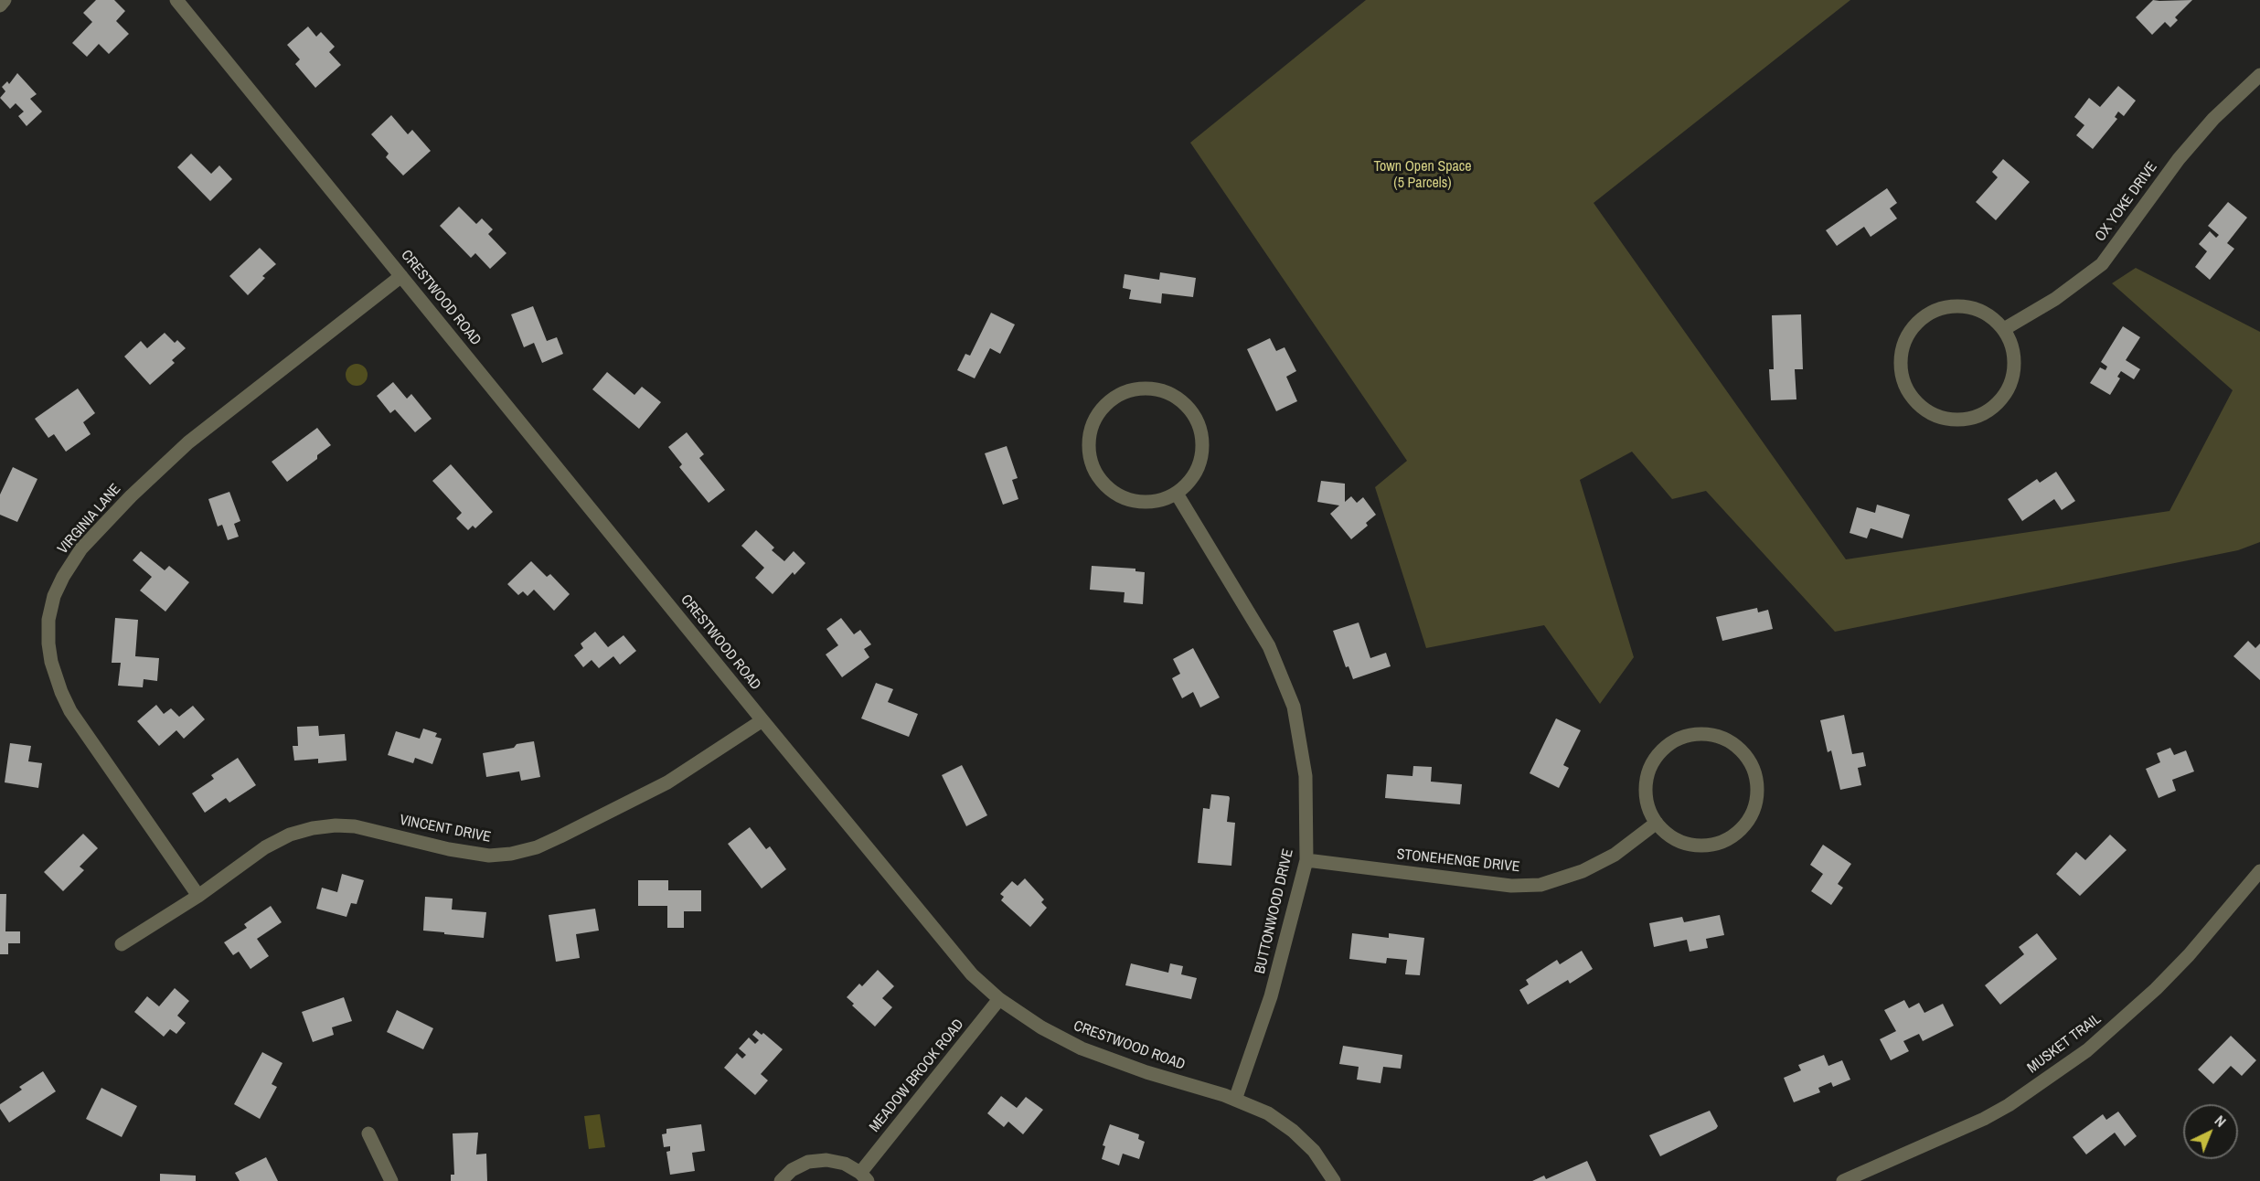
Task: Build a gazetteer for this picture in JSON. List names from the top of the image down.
{
  "streets": {
    "street": [
      "OX YOKE DRIVE",
      "CRESTWOOD ROAD",
      "VIRGINIA LANE",
      "VINCENT DRIVE",
      "STONEHENGE DRIVE",
      "BUTTONWOOD DRIVE",
      "MUSKET TRAIL",
      "MEADOW BROOK ROAD"
    ]
  },
  "crossings": [
    ["CRESTWOOD ROAD", "VIRGINIA LANE"],
    ["CRESTWOOD ROAD", "VINCENT DRIVE"],
    ["CRESTWOOD ROAD", "BUTTONWOOD DRIVE"],
    ["CRESTWOOD ROAD", "MEADOW BROOK ROAD"],
    ["VIRGINIA LANE", "VINCENT DRIVE"],
    ["STONEHENGE DRIVE", "BUTTONWOOD DRIVE"]
  ],
  "parks": ["Town Open Space (5 Parcels)"],
  "north": "top right"
}
